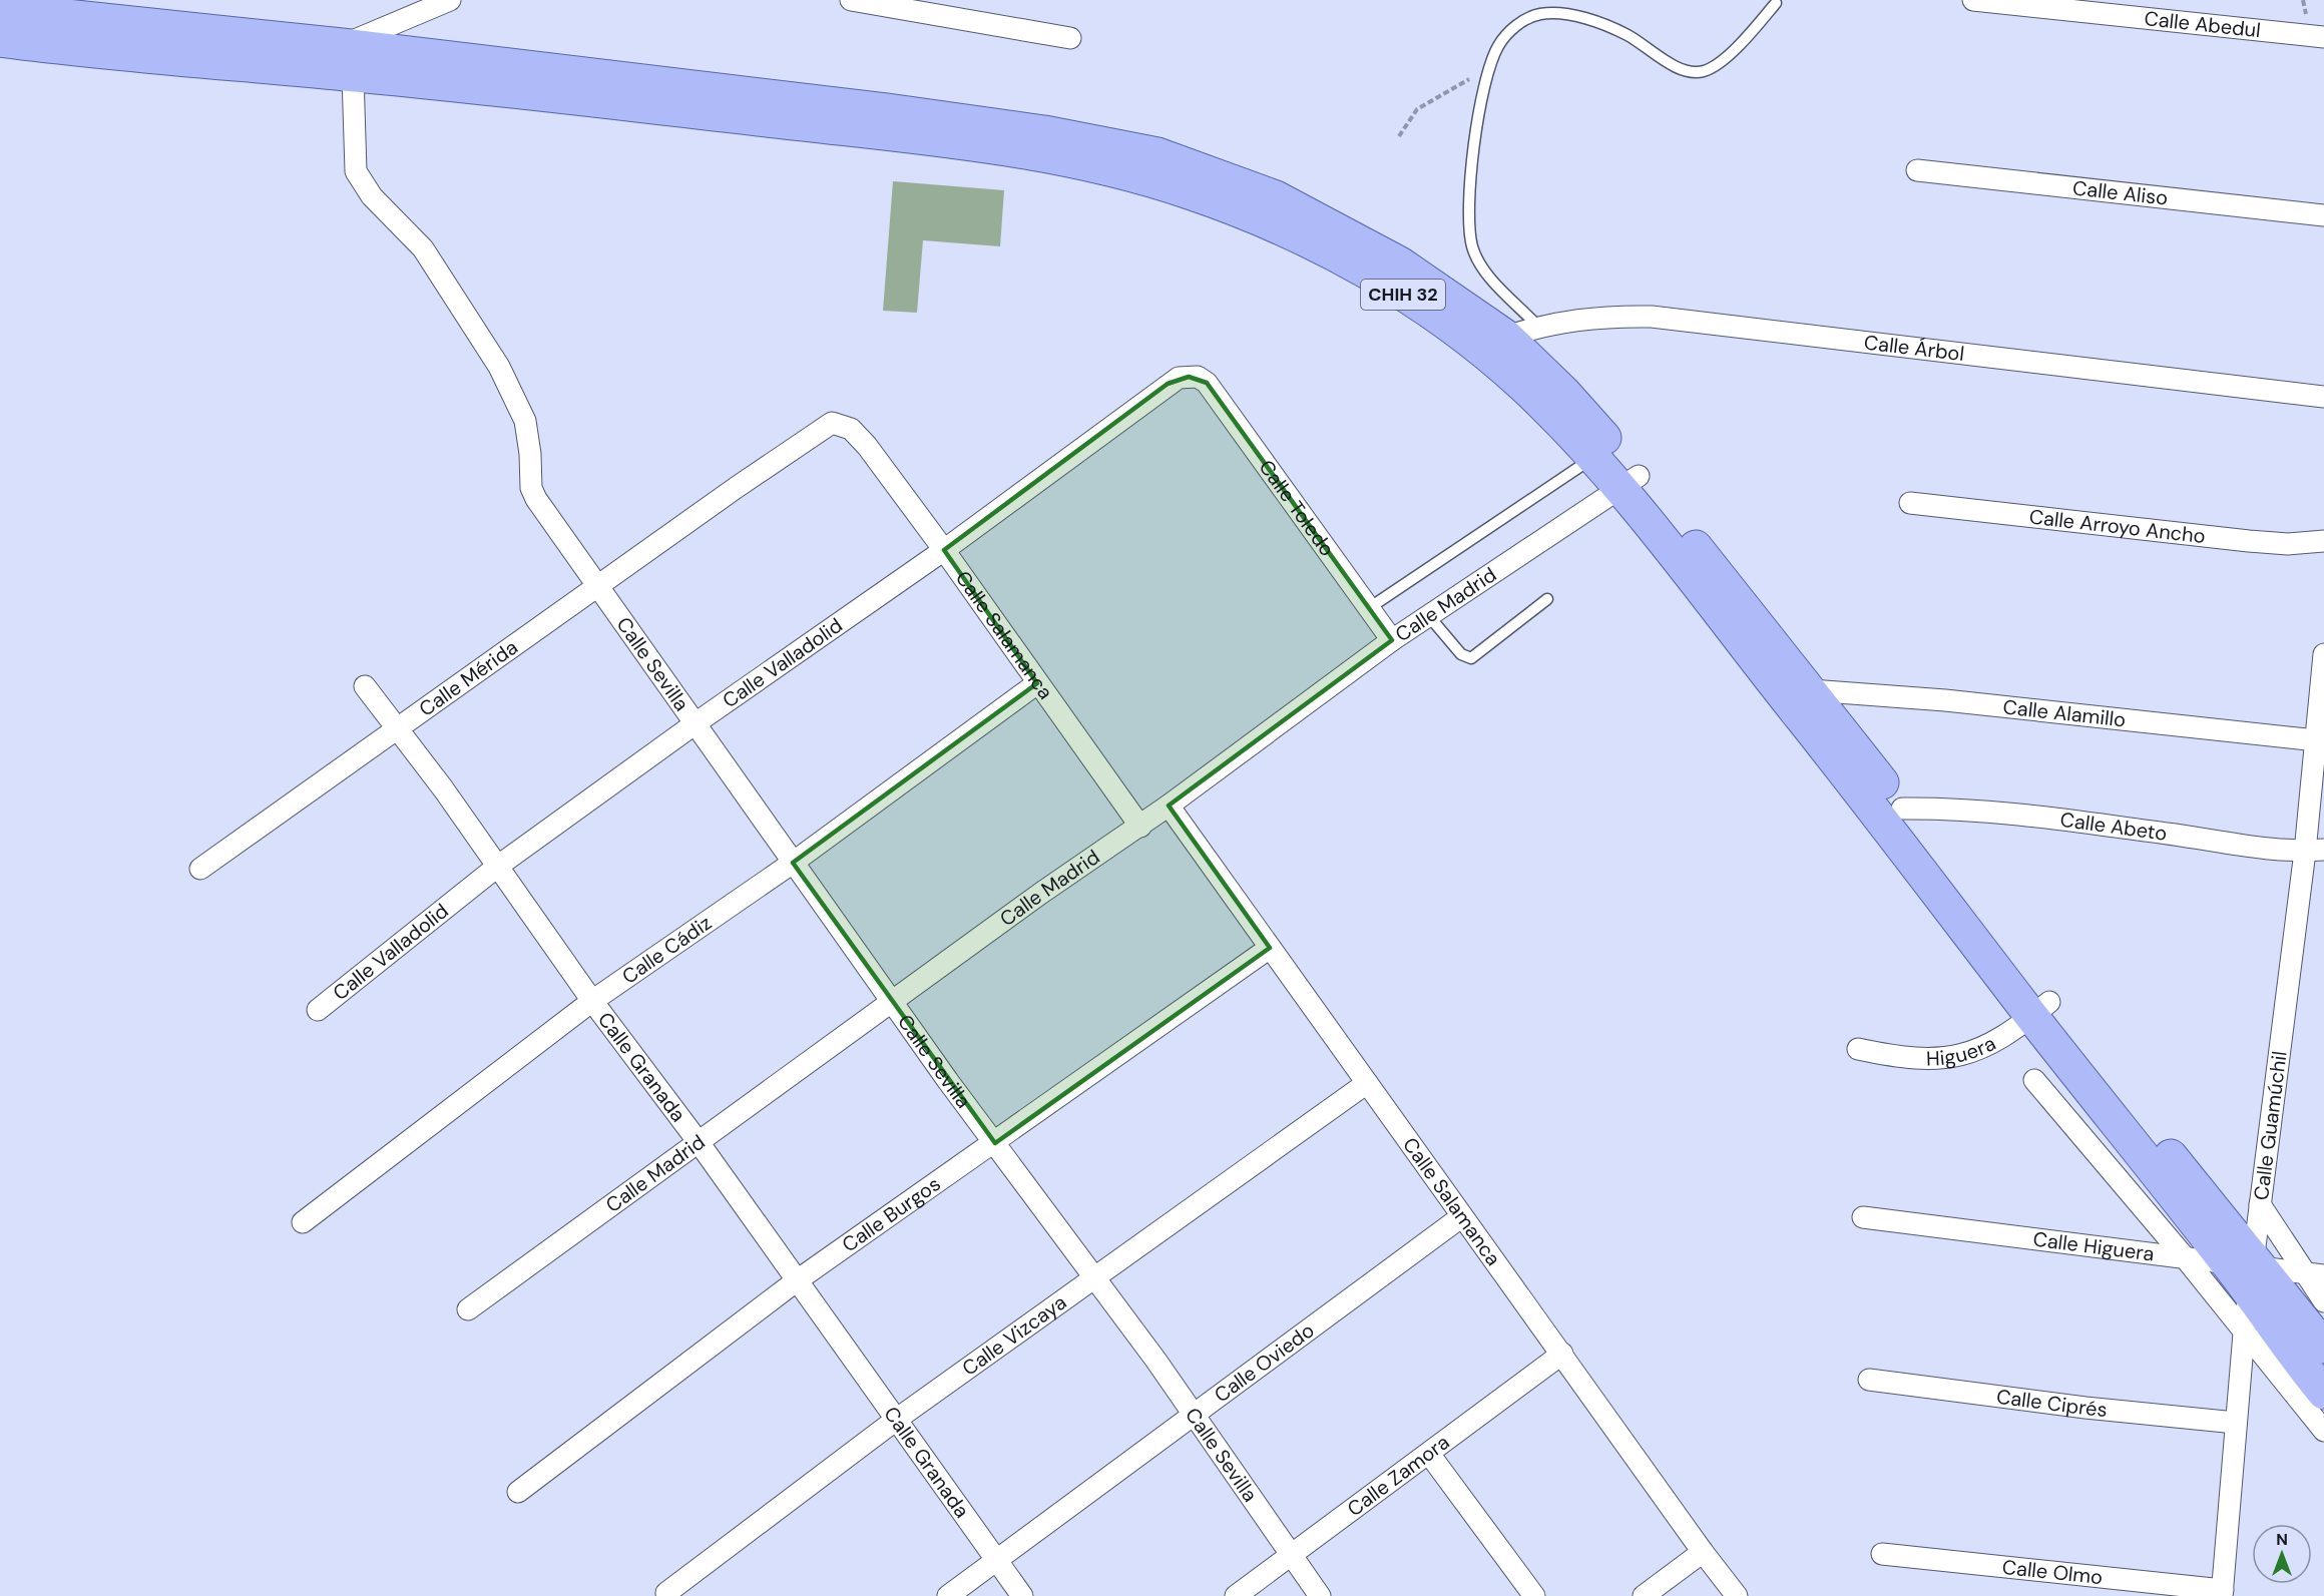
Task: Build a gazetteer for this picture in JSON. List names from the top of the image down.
{
  "streets": {
    "main road": ["CHIH 32"],
    "street": [
      "Calle Abedul",
      "Calle Aliso",
      "Calle Árbol",
      "Calle Toledo",
      "Calle Arroyo Ancho",
      "Calle Madrid",
      "Calle Salamanca",
      "Calle Sevilla",
      "Calle Valladolid",
      "Calle Mérida",
      "Calle Alamillo",
      "Calle Abeto",
      "Calle Cádiz",
      "Higuera",
      "Calle Granada",
      "Calle Guamúchil",
      "Calle Burgos",
      "Calle Higuera",
      "Calle Vizcaya",
      "Calle Oviedo",
      "Calle Ciprés",
      "Calle Zamora",
      "Calle Olmo"
    ]
  },
  "crossings": [
    ["CHIH 32", "Calle Árbol"],
    ["CHIH 32", "Calle Madrid"],
    ["CHIH 32", "Calle Sevilla"],
    ["CHIH 32", "Calle Alamillo"],
    ["CHIH 32", "Calle Abeto"],
    ["CHIH 32", "Higuera"],
    ["CHIH 32", "Calle Guamúchil"],
    ["CHIH 32", "Calle Higuera"],
    ["Calle Toledo", "Calle Madrid"],
    ["Calle Toledo", "Calle Valladolid"],
    ["Calle Madrid", "Calle Salamanca"],
    ["Calle Madrid", "Calle Sevilla"],
    ["Calle Madrid", "Calle Granada"],
    ["Calle Salamanca", "Calle Valladolid"],
    ["Calle Salamanca", "Calle Mérida"],
    ["Calle Salamanca", "Calle Cádiz"],
    ["Calle Salamanca", "Calle Burgos"],
    ["Calle Salamanca", "Calle Vizcaya"],
    ["Calle Salamanca", "Calle Oviedo"],
    ["Calle Salamanca", "Calle Zamora"],
    ["Calle Sevilla", "Calle Valladolid"],
    ["Calle Sevilla", "Calle Mérida"],
    ["Calle Sevilla", "Calle Cádiz"],
    ["Calle Sevilla", "Calle Burgos"],
    ["Calle Sevilla", "Calle Vizcaya"],
    ["Calle Sevilla", "Calle Oviedo"],
    ["Calle Sevilla", "Calle Zamora"],
    ["Calle Valladolid", "Calle Granada"],
    ["Calle Mérida", "Calle Granada"],
    ["Calle Alamillo", "Calle Guamúchil"],
    ["Calle Abeto", "Calle Guamúchil"],
    ["Calle Cádiz", "Calle Granada"],
    ["Calle Granada", "Calle Burgos"],
    ["Calle Granada", "Calle Vizcaya"],
    ["Calle Granada", "Calle Oviedo"],
    ["Calle Guamúchil", "Calle Higuera"],
    ["Calle Guamúchil", "Calle Ciprés"],
    ["Calle Guamúchil", "Calle Olmo"]
  ],
  "north": "top"
}
